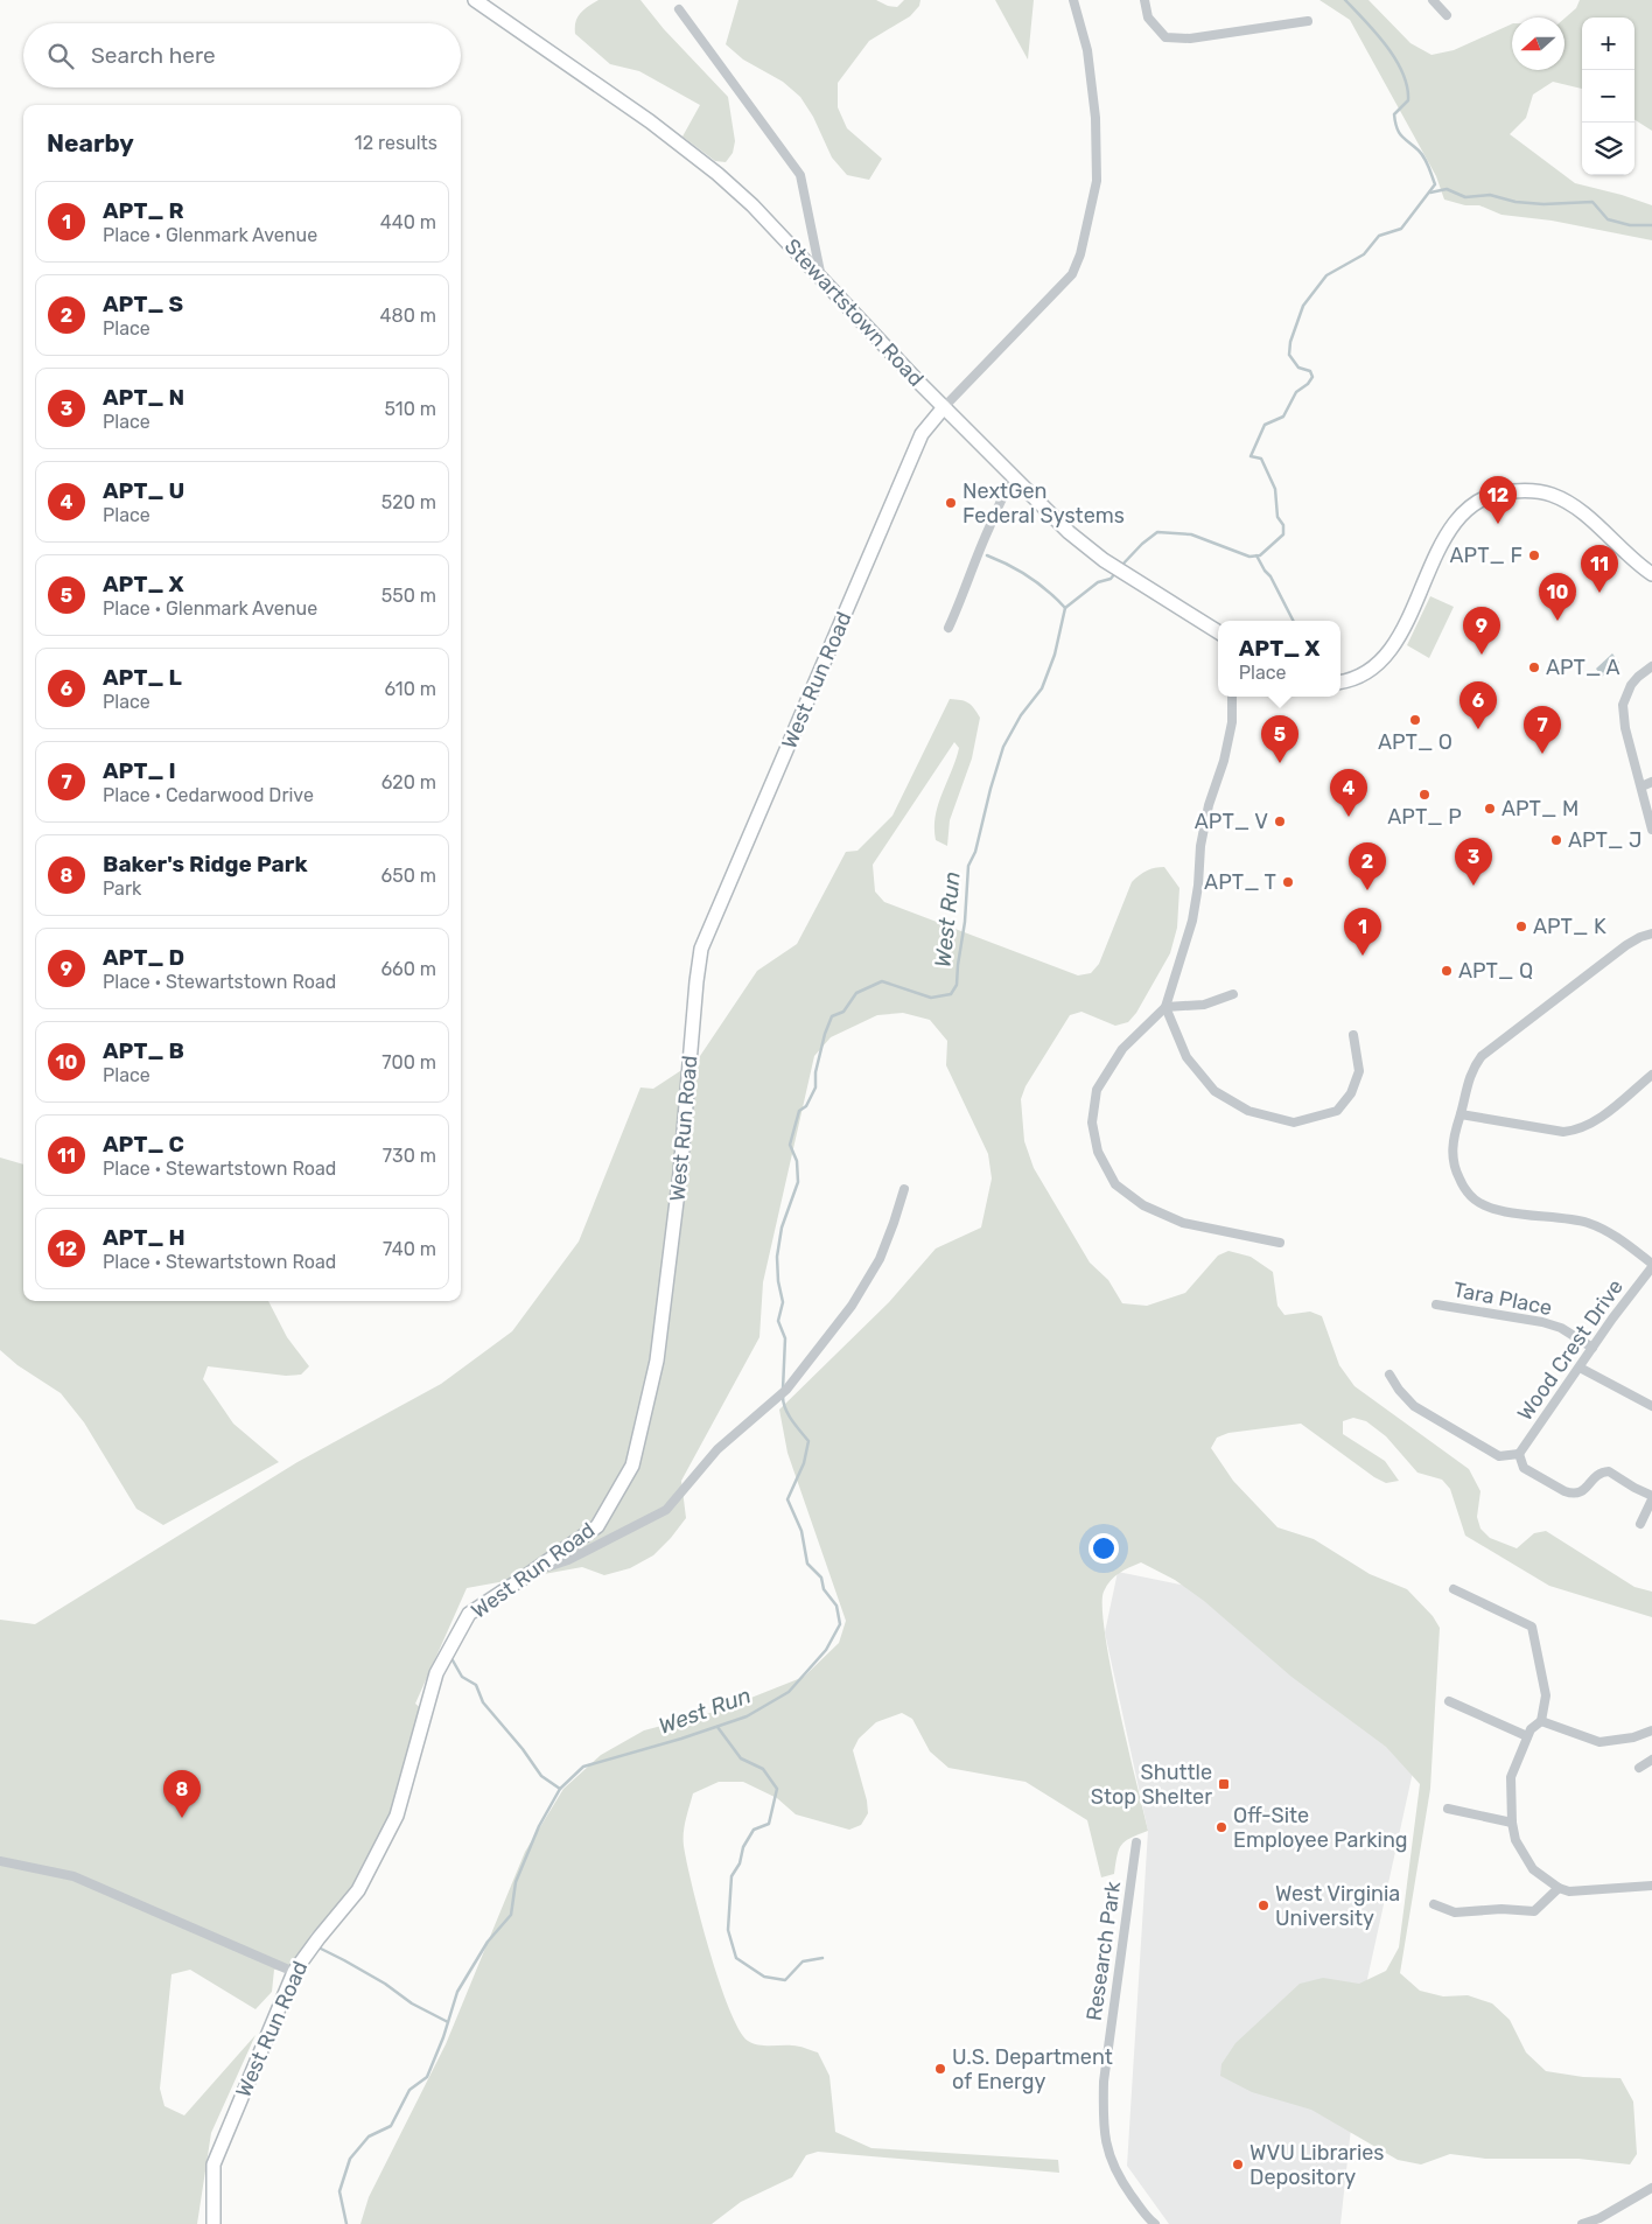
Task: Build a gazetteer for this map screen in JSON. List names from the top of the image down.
{
  "streets": {
    "street": [
      "Stewartstown Road",
      "West Run Road",
      "Tara Place",
      "Wood Crest Drive",
      "Research Park"
    ]
  },
  "crossings": [
    ["Stewartstown Road", "West Run Road"],
    ["Tara Place", "Wood Crest Drive"]
  ],
  "water": ["West Run"],
  "places": {
    "other": [
      "NextGen Federal Systems",
      "APT_ F",
      "APT_ A",
      "APT_ O",
      "APT_ P",
      "APT_ M",
      "APT_ V",
      "APT_ J",
      "APT_ T",
      "APT_ K",
      "APT_ Q",
      "Off-Site Employee Parking",
      "West Virginia University",
      "U.S. Department of Energy",
      "WVU Libraries Depository"
    ],
    "transit": ["Shuttle Stop Shelter"]
  },
  "north": "left",
  "page": {
    "map_buttons": ["+", "−"],
    "search": "Search here",
    "heading": ["Nearby", "12 results"],
    "list": [
      {
        "mark": "1",
        "name": "APT_ R",
        "note": "Place · Glenmark Avenue",
        "value": "440 m"
      },
      {
        "mark": "2",
        "name": "APT_ S",
        "note": "Place",
        "value": "480 m"
      },
      {
        "mark": "3",
        "name": "APT_ N",
        "note": "Place",
        "value": "510 m"
      },
      {
        "mark": "4",
        "name": "APT_ U",
        "note": "Place",
        "value": "520 m"
      },
      {
        "mark": "5",
        "name": "APT_ X",
        "note": "Place · Glenmark Avenue",
        "value": "550 m"
      },
      {
        "mark": "6",
        "name": "APT_ L",
        "note": "Place",
        "value": "610 m"
      },
      {
        "mark": "7",
        "name": "APT_ I",
        "note": "Place · Cedarwood Drive",
        "value": "620 m"
      },
      {
        "mark": "8",
        "name": "Baker's Ridge Park",
        "note": "Park",
        "value": "650 m"
      },
      {
        "mark": "9",
        "name": "APT_ D",
        "note": "Place · Stewartstown Road",
        "value": "660 m"
      },
      {
        "mark": "10",
        "name": "APT_ B",
        "note": "Place",
        "value": "700 m"
      },
      {
        "mark": "11",
        "name": "APT_ C",
        "note": "Place · Stewartstown Road",
        "value": "730 m"
      },
      {
        "mark": "12",
        "name": "APT_ H",
        "note": "Place · Stewartstown Road",
        "value": "740 m"
      }
    ],
    "pins": [
      "12",
      "11",
      "10",
      "9",
      "6",
      "7",
      "5",
      "4",
      "3",
      "2",
      "1",
      "8"
    ],
    "popup": ["APT_ X", "Place"]
  }
}
